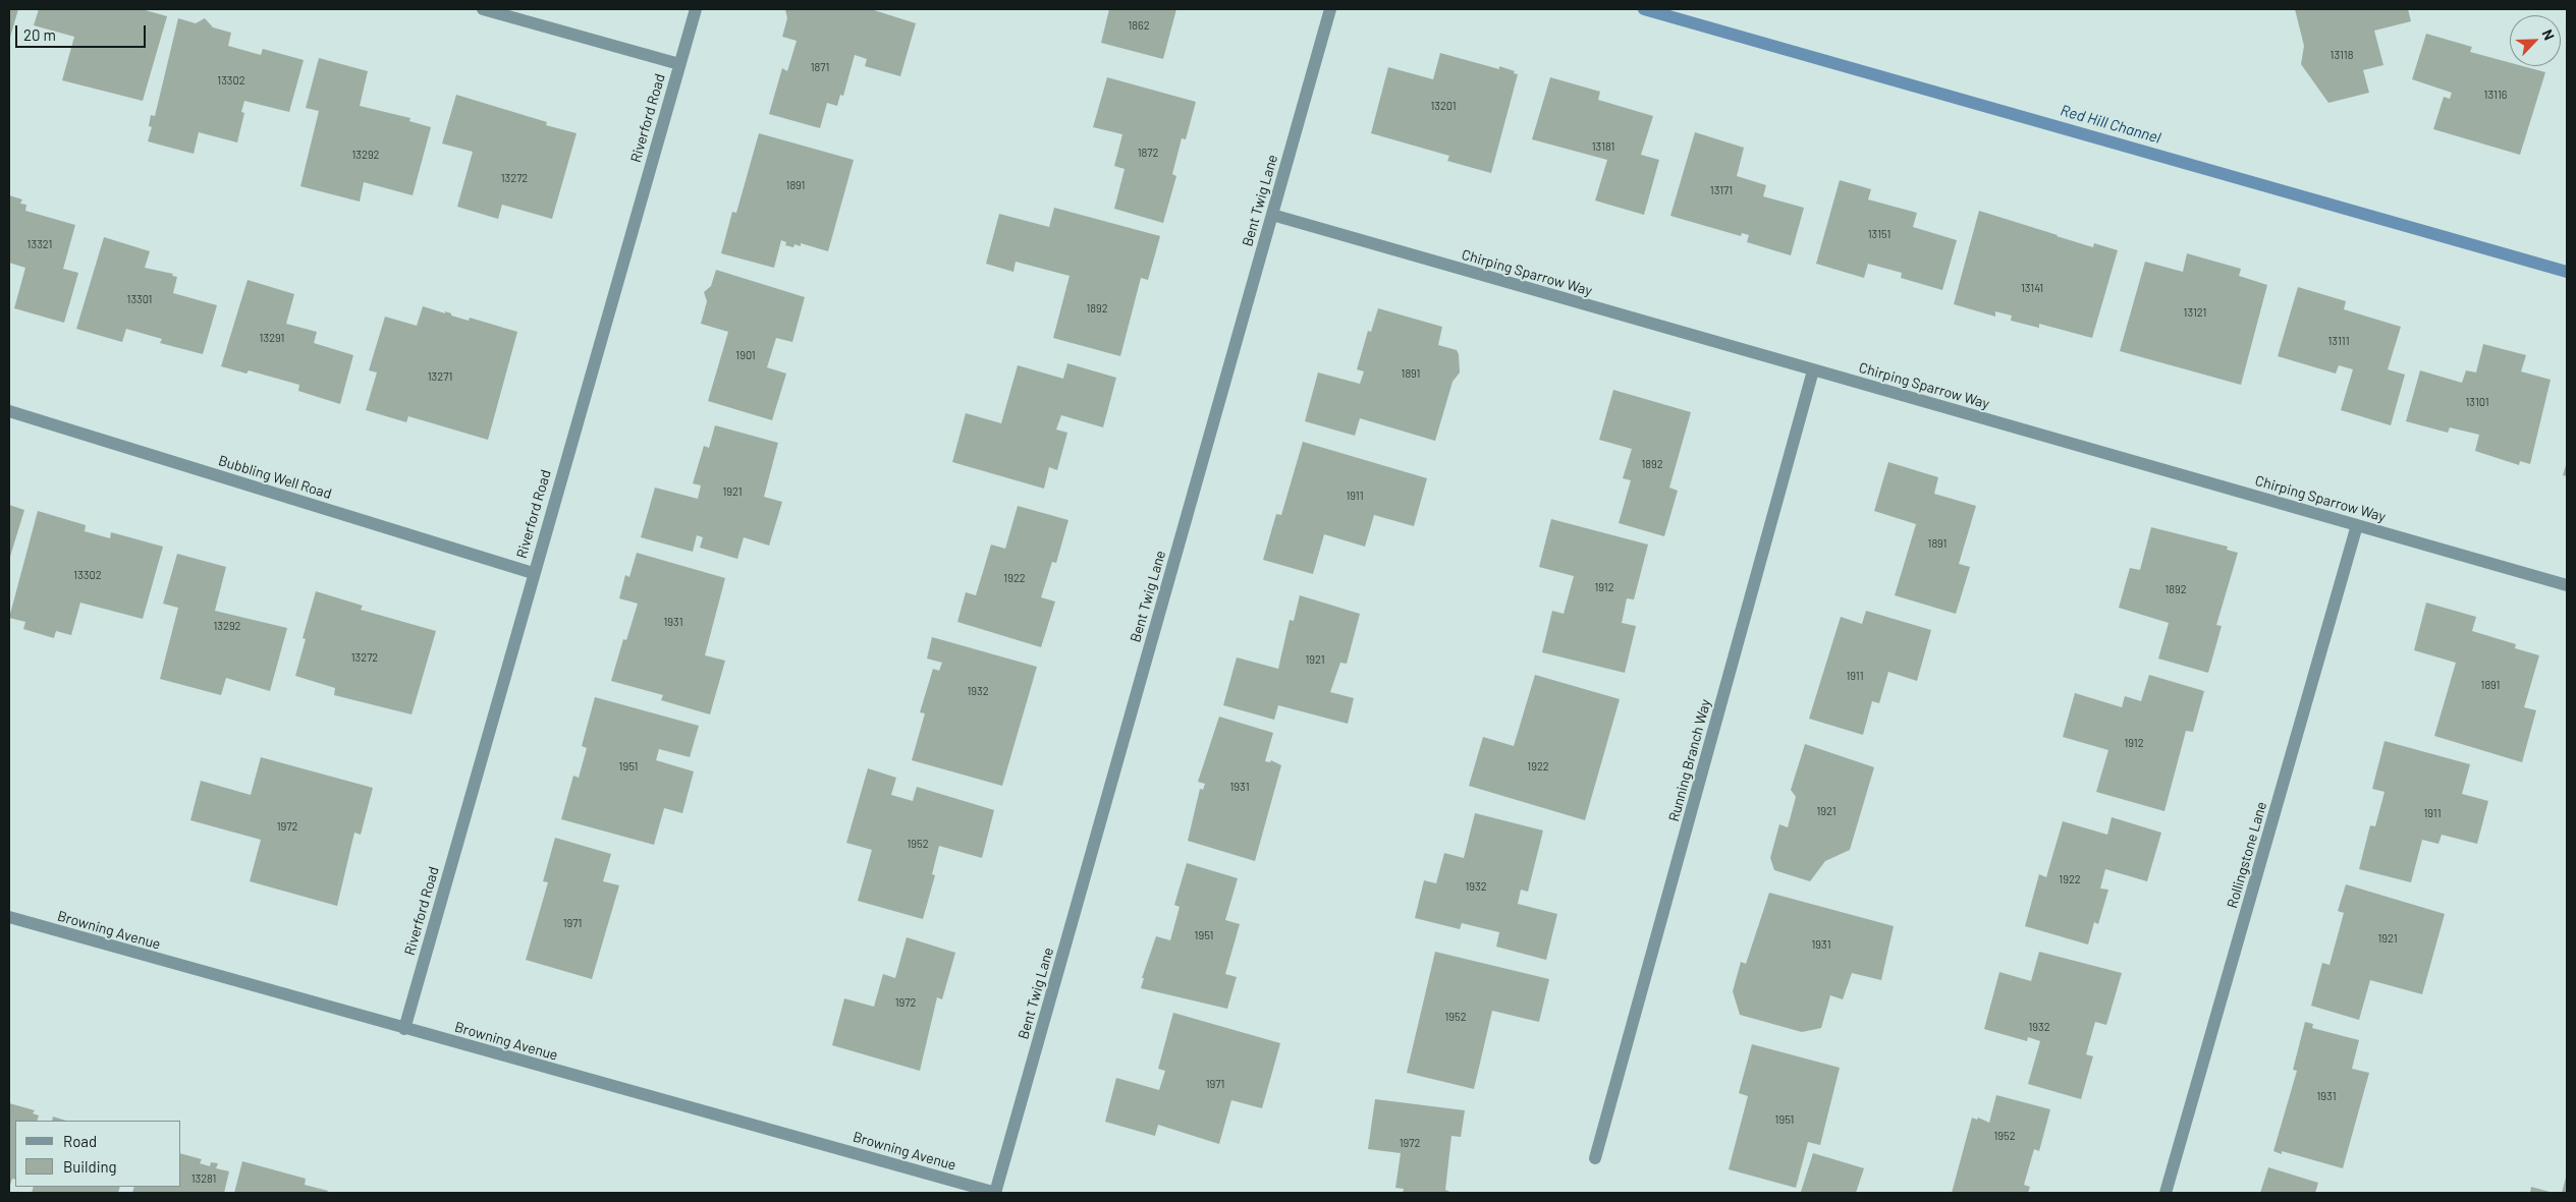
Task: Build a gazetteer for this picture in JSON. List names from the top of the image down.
{
  "streets": {
    "street": [
      "Riverford Road",
      "Bent Twig Lane",
      "Chirping Sparrow Way",
      "Bubbling Well Road",
      "Running Branch Way",
      "Rollingstone Lane",
      "Browning Avenue"
    ]
  },
  "crossings": [
    ["Riverford Road", "Bubbling Well Road"],
    ["Riverford Road", "Browning Avenue"],
    ["Bent Twig Lane", "Chirping Sparrow Way"],
    ["Bent Twig Lane", "Browning Avenue"],
    ["Chirping Sparrow Way", "Running Branch Way"],
    ["Chirping Sparrow Way", "Rollingstone Lane"]
  ],
  "water": ["Red Hill Channel"],
  "house_numbers": [
    "1862",
    "13118",
    "1871",
    "13302",
    "13116",
    "13201",
    "13181",
    "1872",
    "13292",
    "13272",
    "1891",
    "13171",
    "13151",
    "13321",
    "13141",
    "13301",
    "1892",
    "13121",
    "13291",
    "13111",
    "1901",
    "1891",
    "13271",
    "13101",
    "1892",
    "1921",
    "1911",
    "1891",
    "13302",
    "1922",
    "1912",
    "1892",
    "1931",
    "13292",
    "13272",
    "1921",
    "1911",
    "1891",
    "1932",
    "1912",
    "1951",
    "1922",
    "1931",
    "1921",
    "1911",
    "1972",
    "1952",
    "1922",
    "1932",
    "1971",
    "1951",
    "1921",
    "1931",
    "1972",
    "1952",
    "1932",
    "1971",
    "1931",
    "1951",
    "1952",
    "1972",
    "13281"
  ],
  "legend": ["Road", "Building"],
  "scale_bar": "20 m",
  "north": "top right"
}
